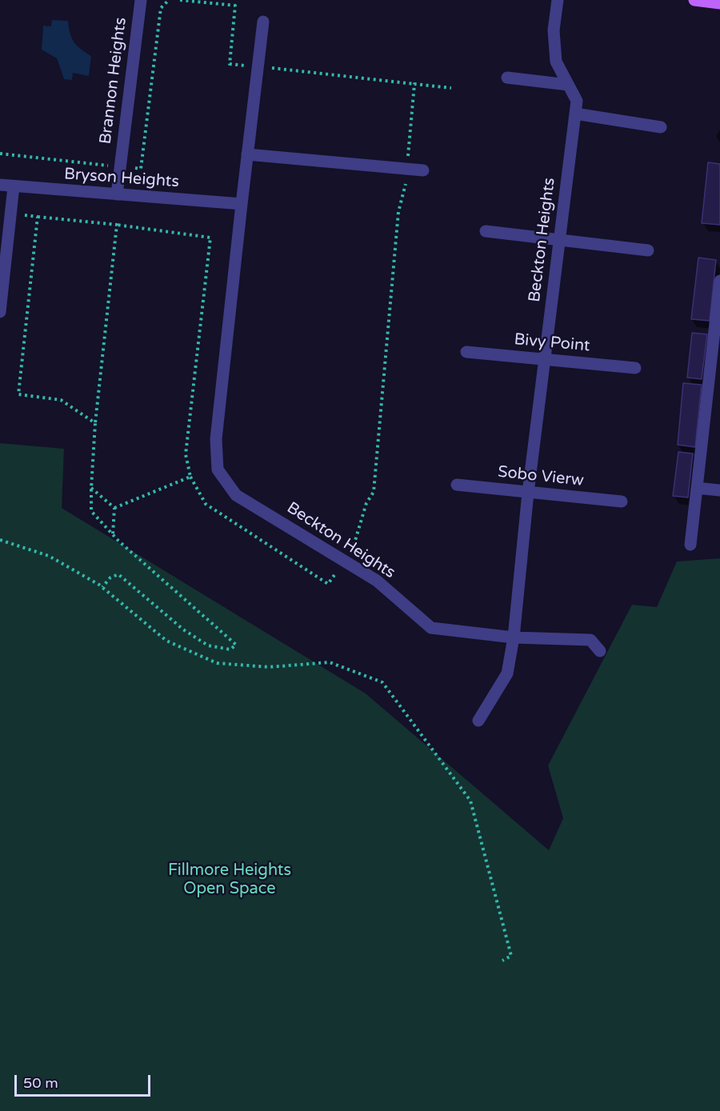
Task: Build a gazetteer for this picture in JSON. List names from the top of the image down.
{
  "streets": {
    "lane": [
      "Brannon Heights",
      "Bryson Heights",
      "Beckton Heights",
      "Bivy Point",
      "Sobo Vierw"
    ]
  },
  "crossings": [
    ["Brannon Heights", "Bryson Heights"],
    ["Bryson Heights", "Beckton Heights"],
    ["Beckton Heights", "Bivy Point"],
    ["Beckton Heights", "Sobo Vierw"]
  ],
  "parks": ["Fillmore Heights Open Space"],
  "scale_bar": "50 m"
}
